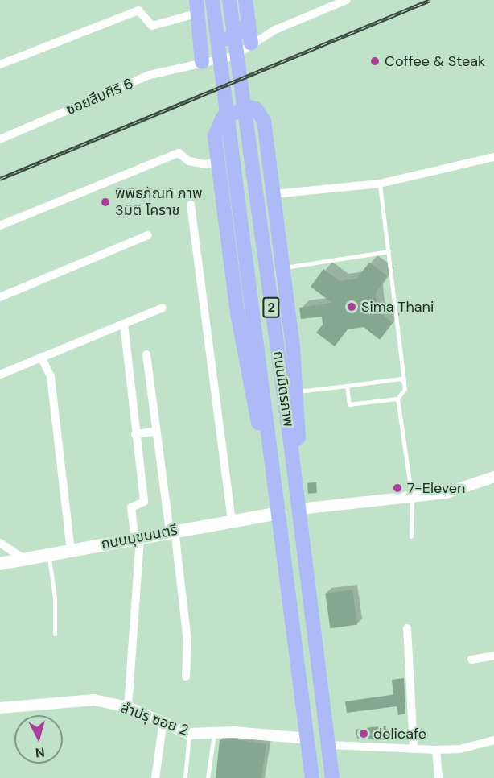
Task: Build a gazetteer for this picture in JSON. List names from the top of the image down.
{
  "streets": {
    "highway": ["2", "ถนนมิตรภาพ"],
    "main road": ["ถนนมุขมนตรี"],
    "street": ["ซอยสืบศิริ 6", "ลำปรุ ซอย 2"]
  },
  "crossings": [
    ["ถนนมิตรภาพ", "ถนนมุขมนตรี"],
    ["ถนนมิตรภาพ", "ลำปรุ ซอย 2"]
  ],
  "places": [
    "Coffee & Steak",
    "พิพิธภัณท์ ภาพ 3มิติ โคราช",
    "Sima Thani",
    "7-Eleven",
    "delicafe"
  ],
  "north": "bottom"
}
